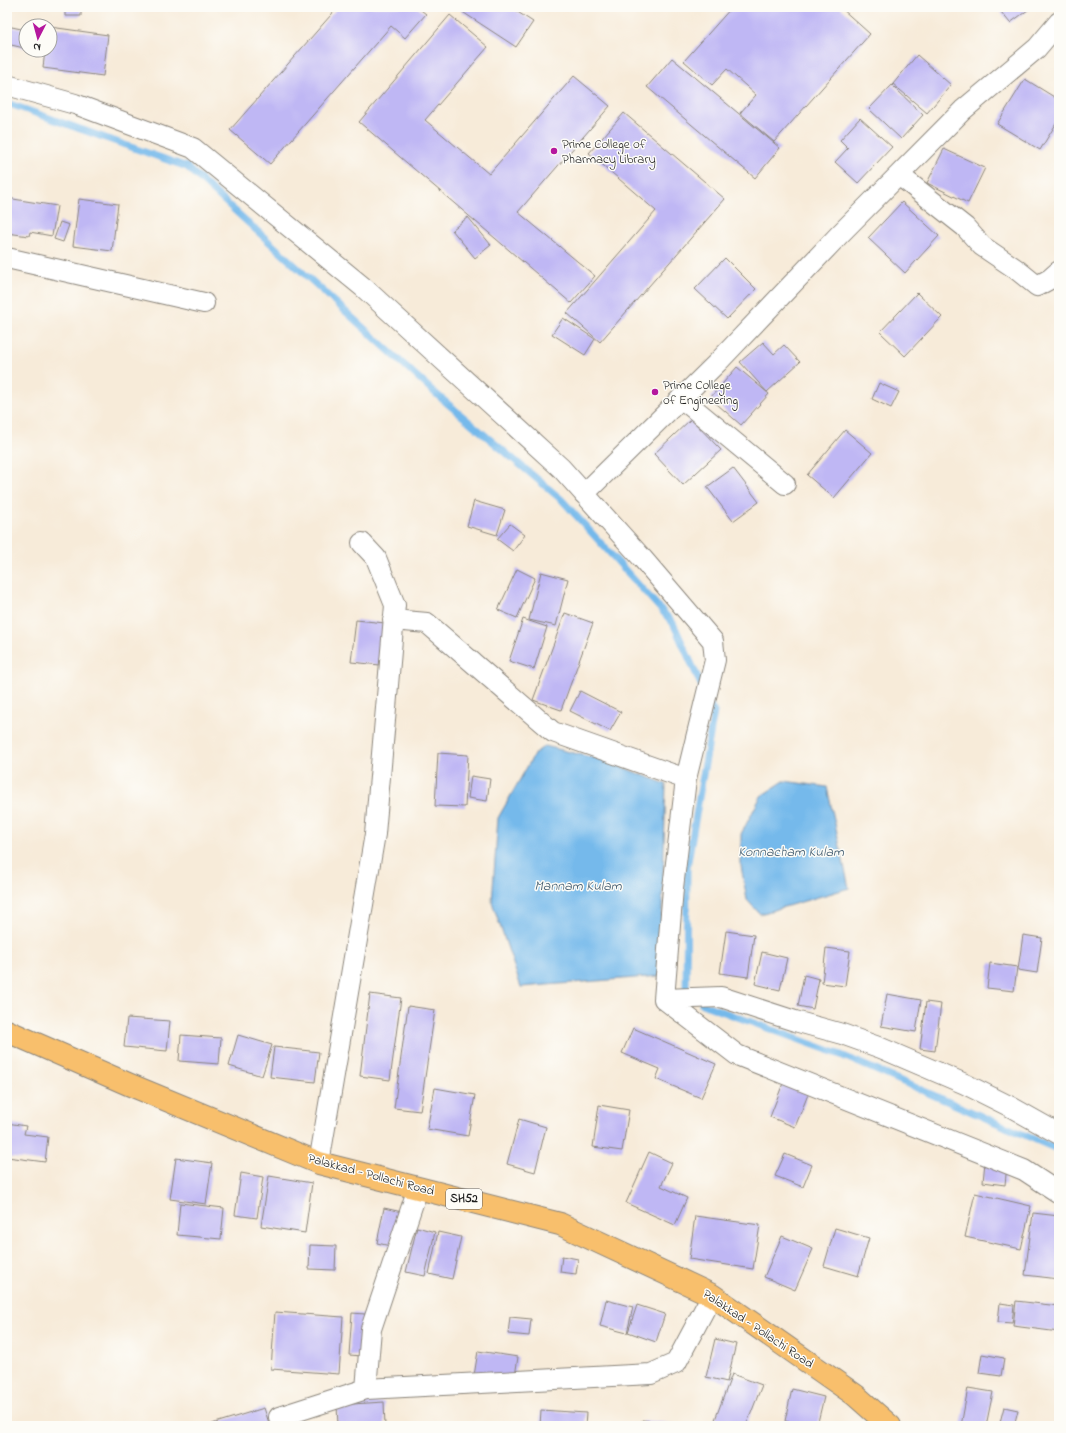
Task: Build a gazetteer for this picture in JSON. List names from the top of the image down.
{
  "streets": {
    "main road": ["Palakkad - Pollachi Road", "SH52"]
  },
  "water": ["Konnacham Kulam", "Mannam Kulam"],
  "places": ["Prime College of Pharmacy Library", "Prime College of Engineering"],
  "north": "bottom"
}
